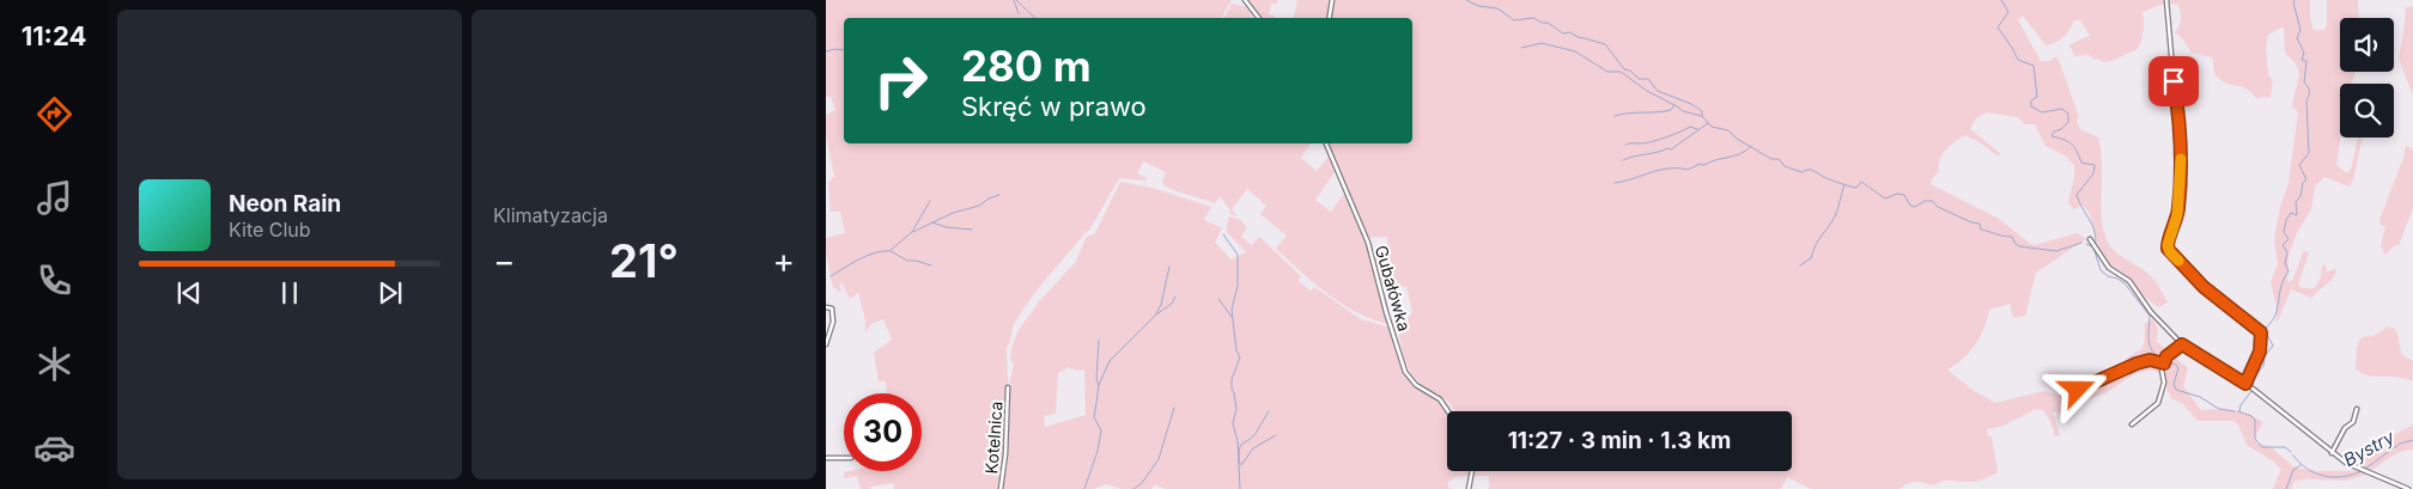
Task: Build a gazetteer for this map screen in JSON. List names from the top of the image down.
{
  "streets": {
    "street": ["Gubałówka", "Kotelnica"]
  },
  "water": ["Bystry"],
  "page": {
    "tabs": "11:24",
    "tile": "Klimatyzacja",
    "turn": ["280 m", "Skręć w prawo"],
    "song": ["Neon Rain", "Kite Club"],
    "heat": ["−", "21°", "+"],
    "limit": "30",
    "trip": "11:27 · 3 min · 1.3 km"
  }
}
